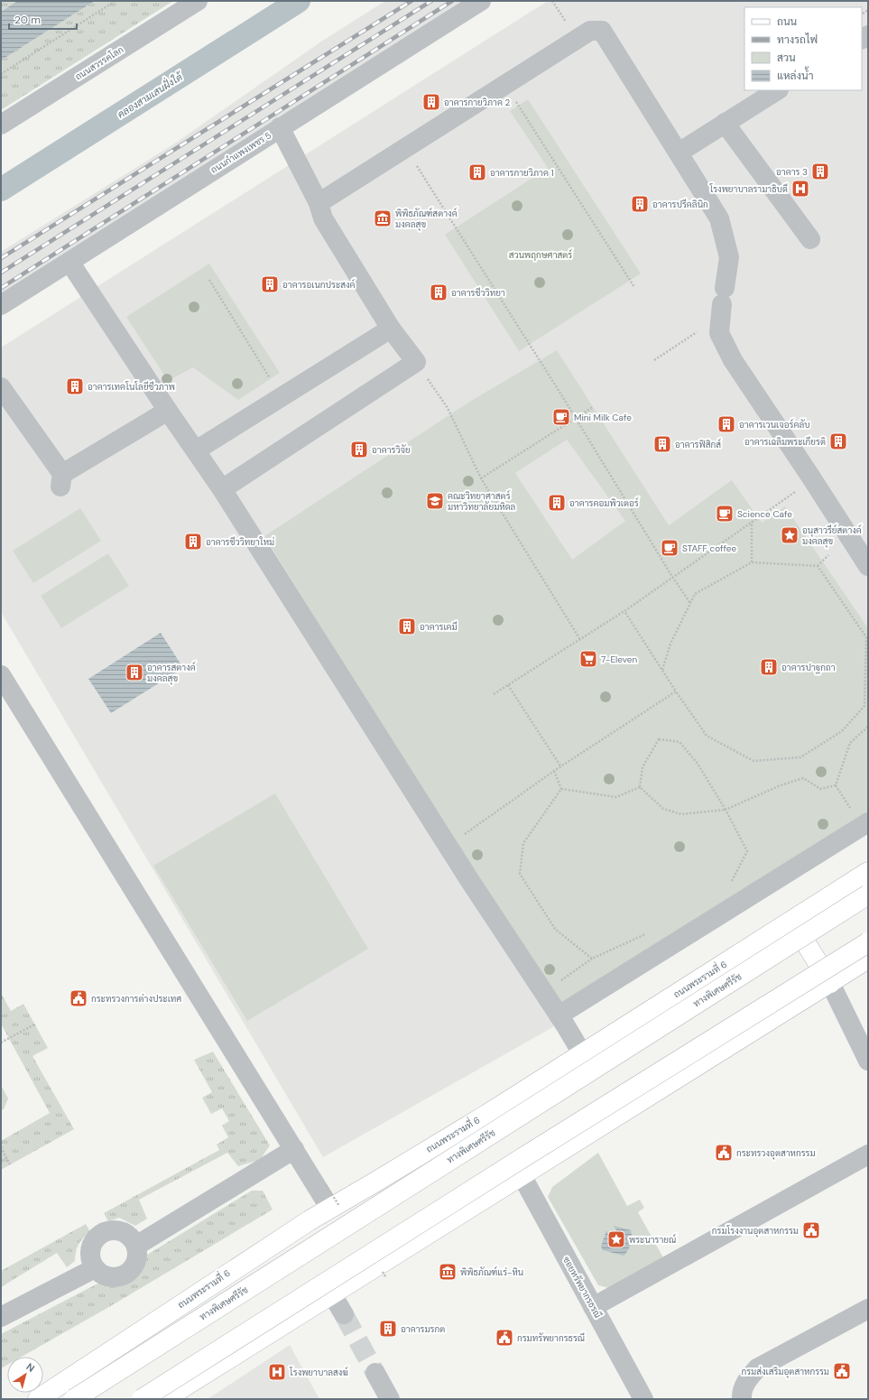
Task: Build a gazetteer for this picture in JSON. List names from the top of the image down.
{
  "streets": {
    "main road": ["ถนนพระรามที่ 6", "ทางพิเศษศรีรัช"],
    "street": ["ถนนสวรรคโลก", "ถนนกำแพงเพชร 5", "ซอยทรัพยากรธรณี"]
  },
  "water": ["คลองสามเสนฝั่งใต้"],
  "parks": ["สวนพฤกษศาสตร์"],
  "places": {
    "building": [
      "อาคารกายวิภาค 2",
      "อาคาร 3",
      "อาคารกายวิภาค 1",
      "อาคารปรีคลินิก",
      "อาคารอเนกประสงค์",
      "อาคารชีววิทยา",
      "อาคารเทคโนโลยีชีวภาพ",
      "อาคารเวนเจอร์คลับ",
      "อาคารเฉลิมพระเกียรติ",
      "อาคารฟิสิกส์",
      "อาคารวิจัย",
      "อาคารคอมพิวเตอร์",
      "อาคารชีววิทยาใหม่",
      "อาคารเคมี",
      "อาคารปาฐกถา",
      "อาคารสตางค์ มงคลสุข",
      "อาคารมรกต"
    ],
    "hospital": ["โรงพยาบาลรามาธิบดี", "โรงพยาบาลสงฆ์"],
    "museum": ["พิพิธภัณฑ์สตางค์ มงคลสุข", "พิพิธภัณฑ์แร่-หิน"],
    "cafe": ["Mini Milk Cafe", "Science Cafe", "STAFF coffee"],
    "school or university": ["คณะวิทยาศาสตร์ มหาวิทยาลัยมหิดล"],
    "place": ["อนุสาวรีย์สตางค์ มงคลสุข", "พระนารายณ์"],
    "supermarket": ["7-Eleven"],
    "public building": [
      "กระทรวงการต่างประเทศ",
      "กระทรวงอุตสาหกรรม",
      "กรมโรงงานอุตสาหกรรม",
      "กรมทรัพยากรธรณี",
      "กรมส่งเสริมอุตสาหกรรม"
    ]
  },
  "legend": [
    "ถนน",
    "ทางรถไฟ",
    "สวน",
    "แหล่งน้ำ"
  ],
  "scale_bar": "20 m",
  "north": "top right"
}
